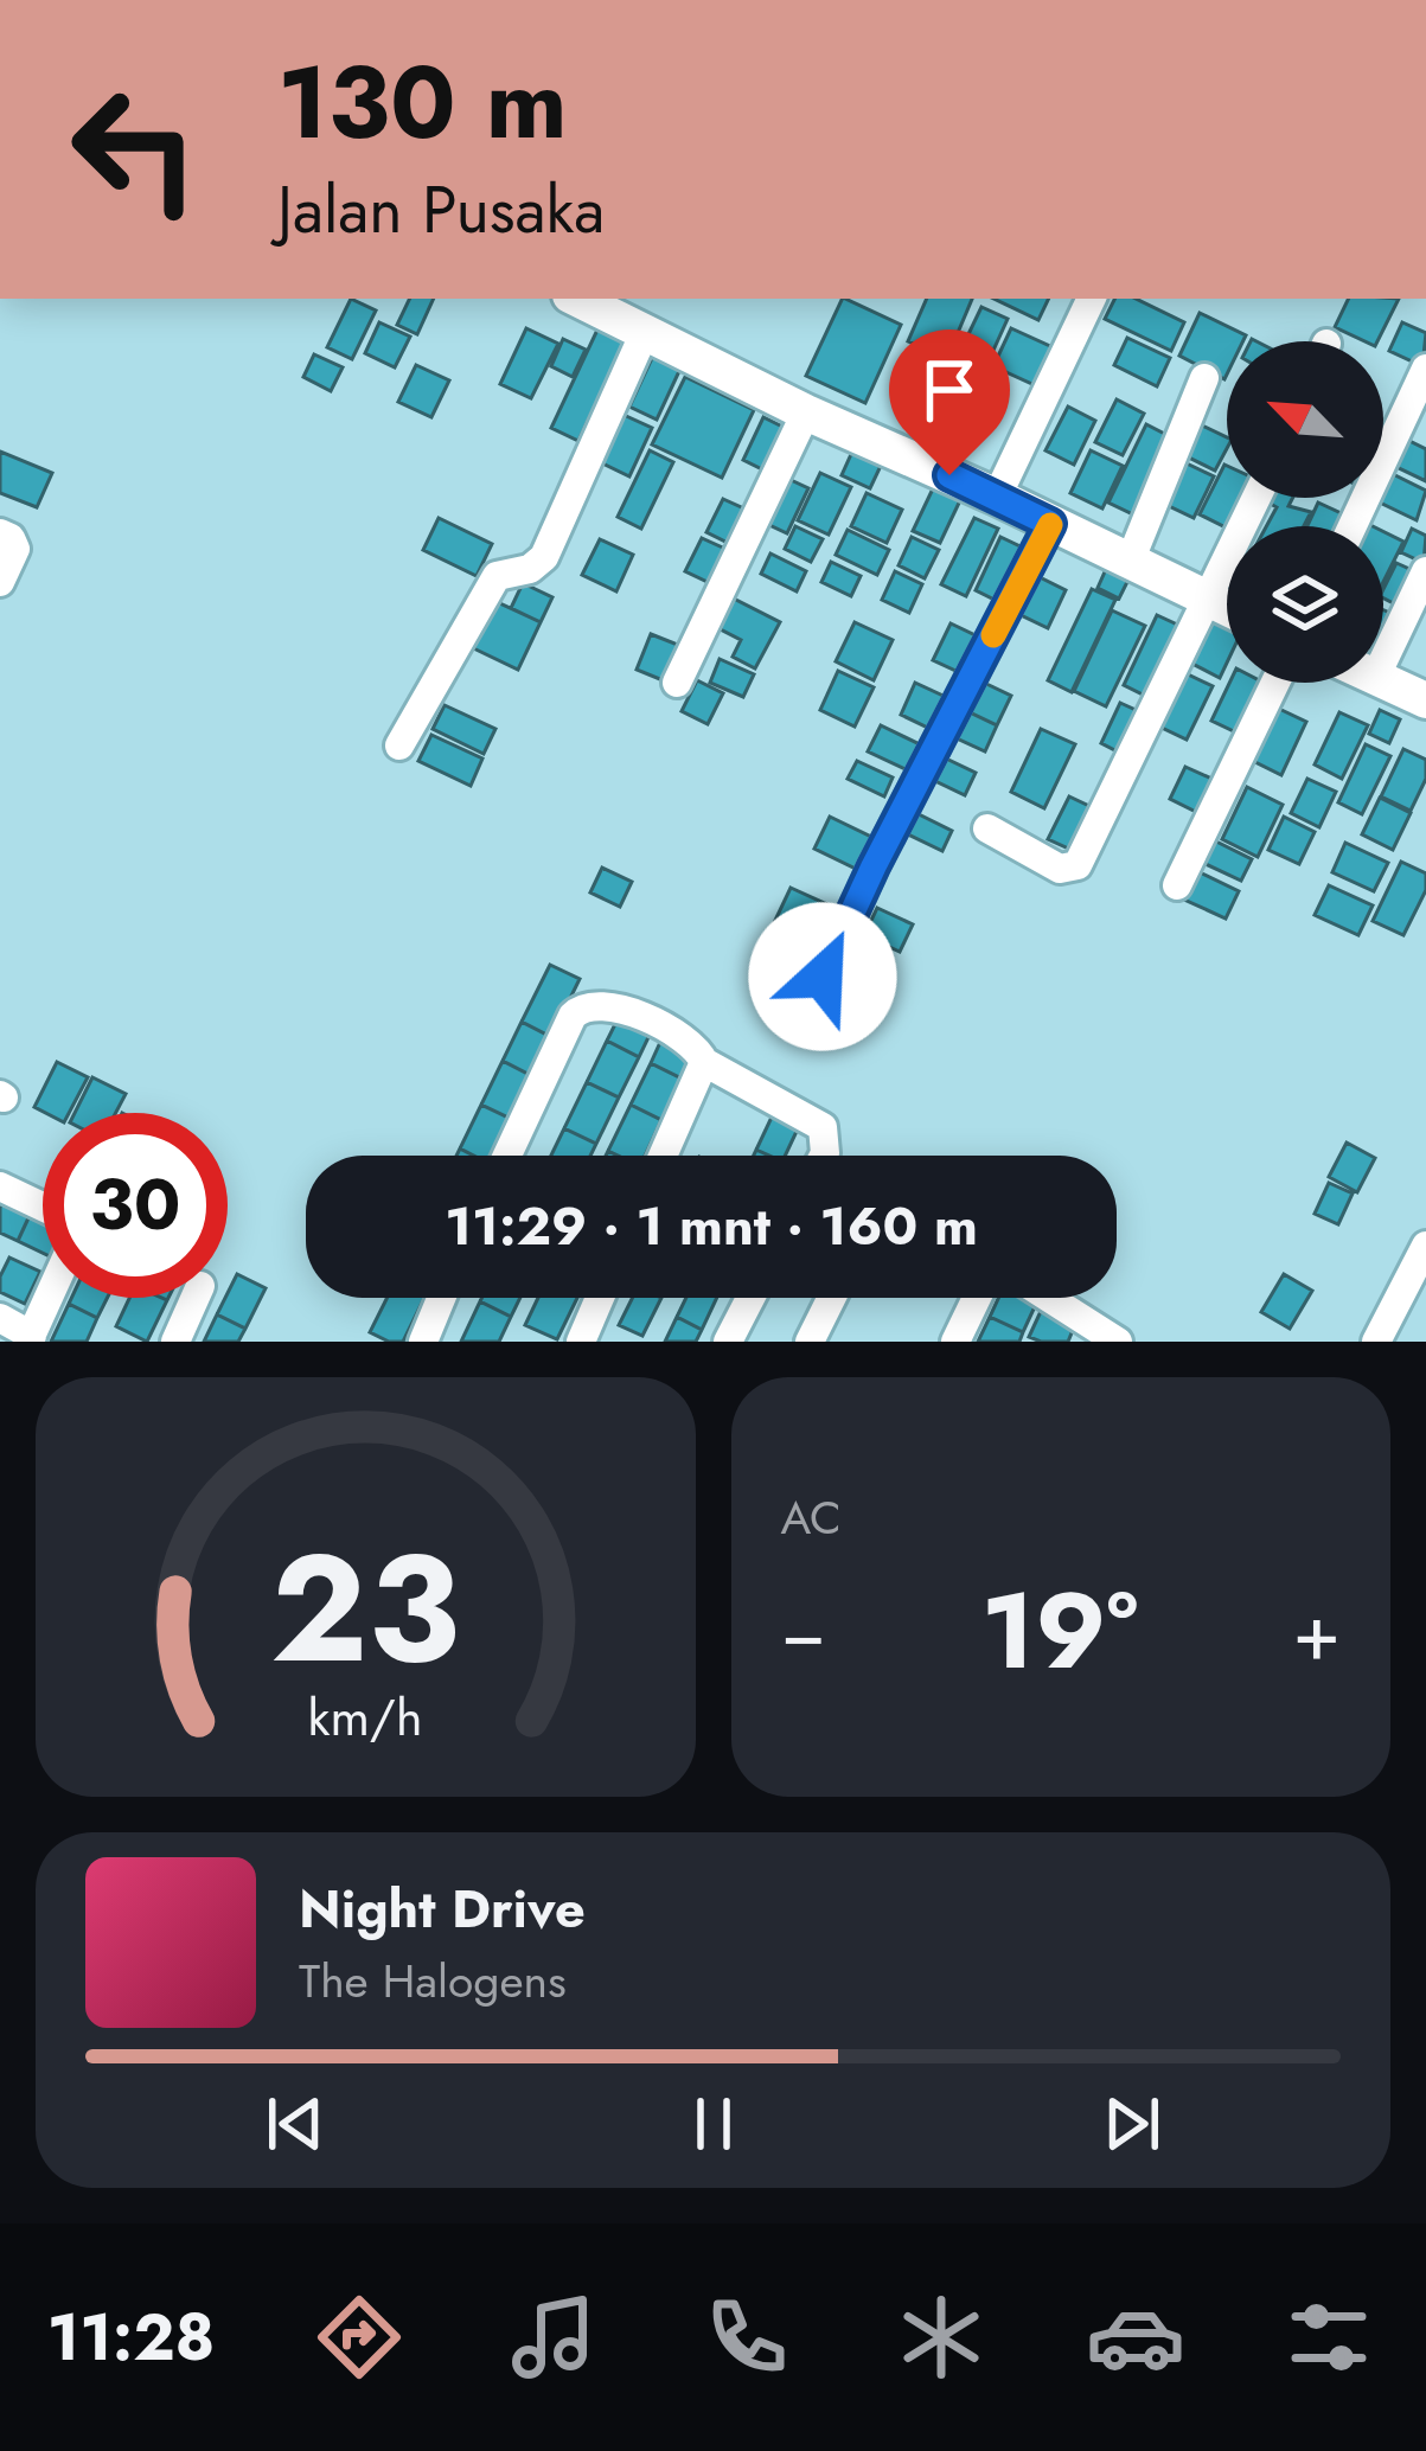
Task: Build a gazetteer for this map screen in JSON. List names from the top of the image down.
{
  "north": "top left",
  "page": {
    "turn": ["130 m", "Jalan Pusaka"],
    "limit": "30",
    "trip": "11:29 · 1 mnt · 160 m",
    "tile": "AC",
    "heat": ["−", "19°", "+"],
    "song": ["Night Drive", "The Halogens"],
    "tabs": "11:28",
    "gauge": ["23", "km/h"]
  }
}
